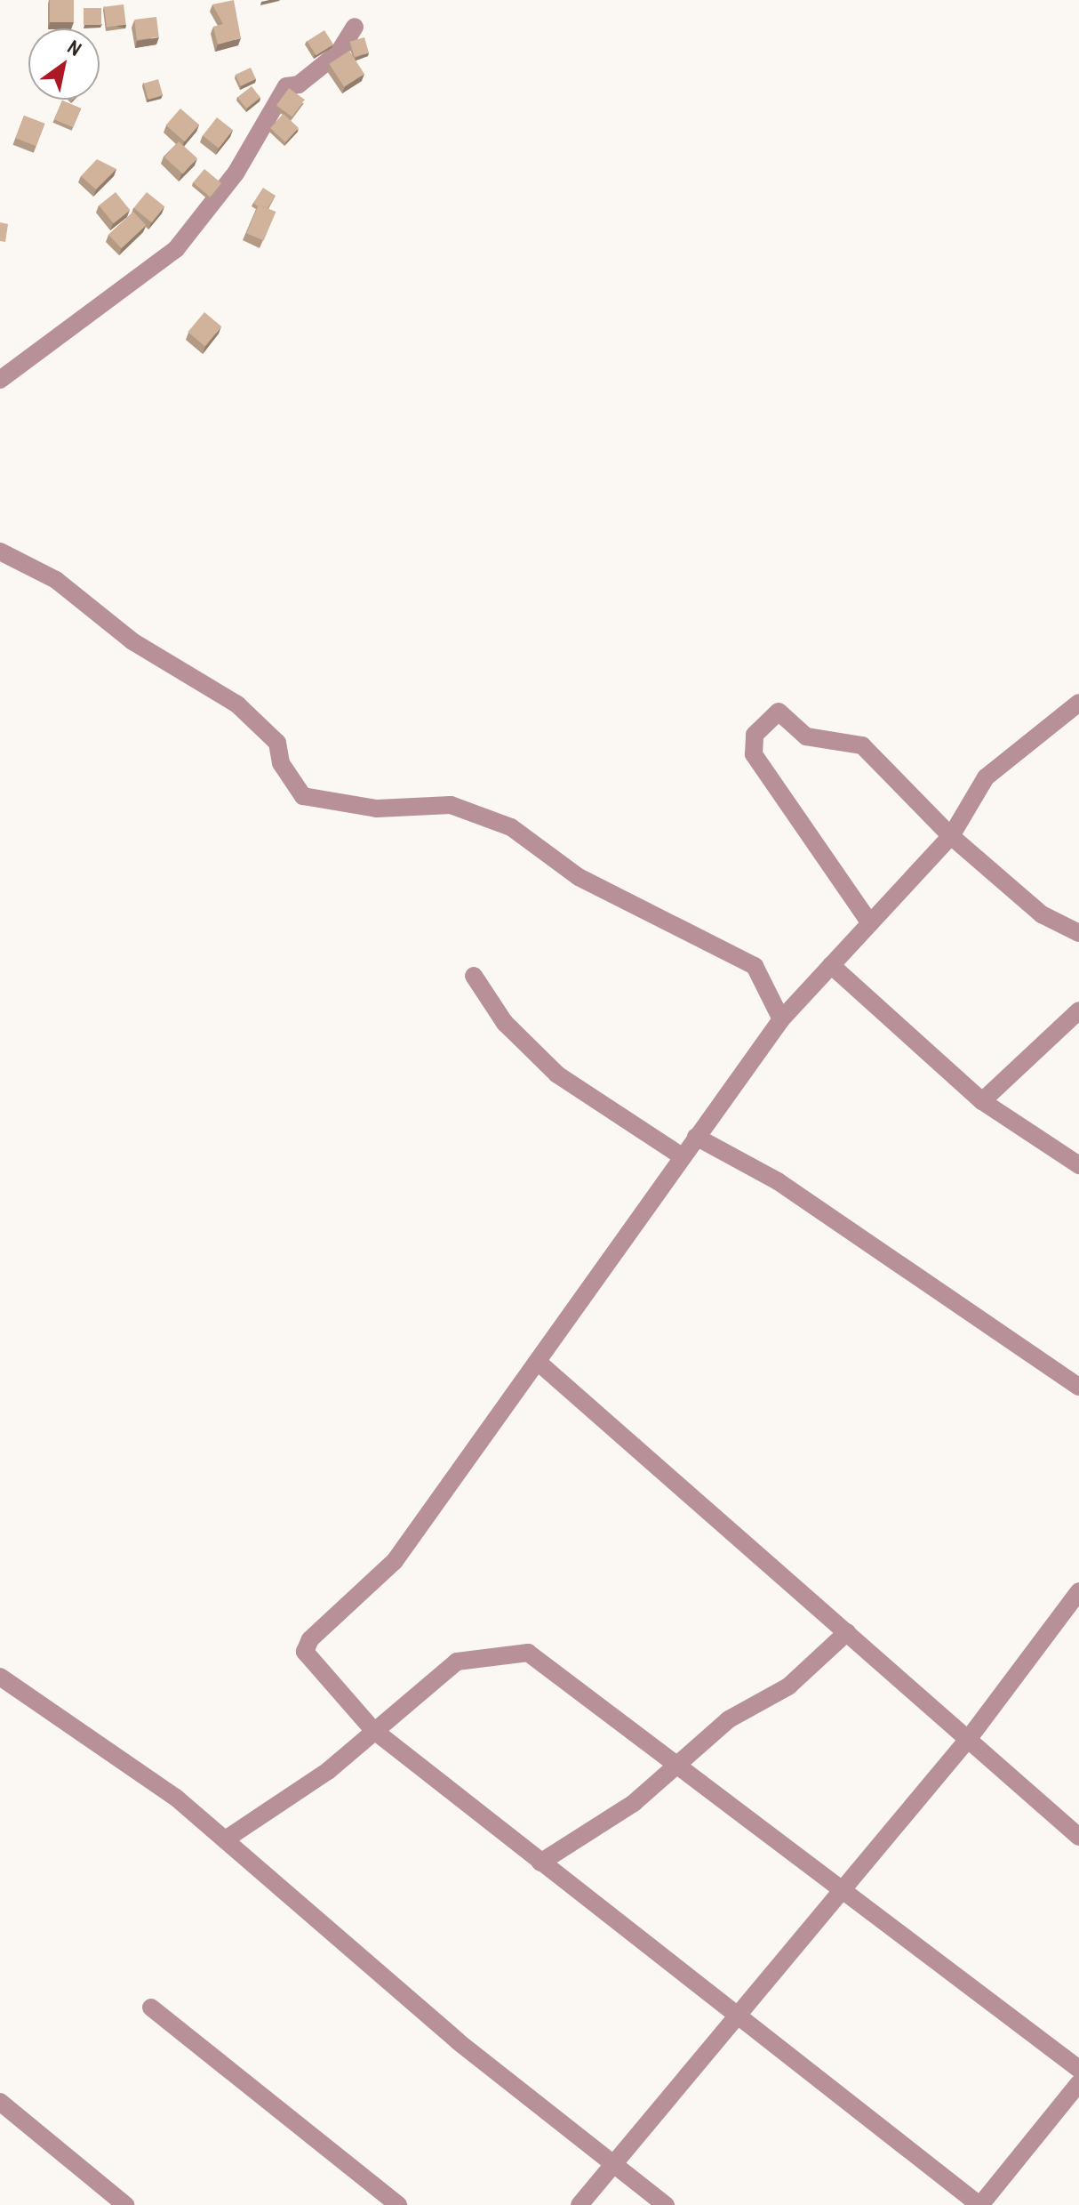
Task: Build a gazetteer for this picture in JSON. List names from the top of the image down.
{
  "north": "top right"
}
